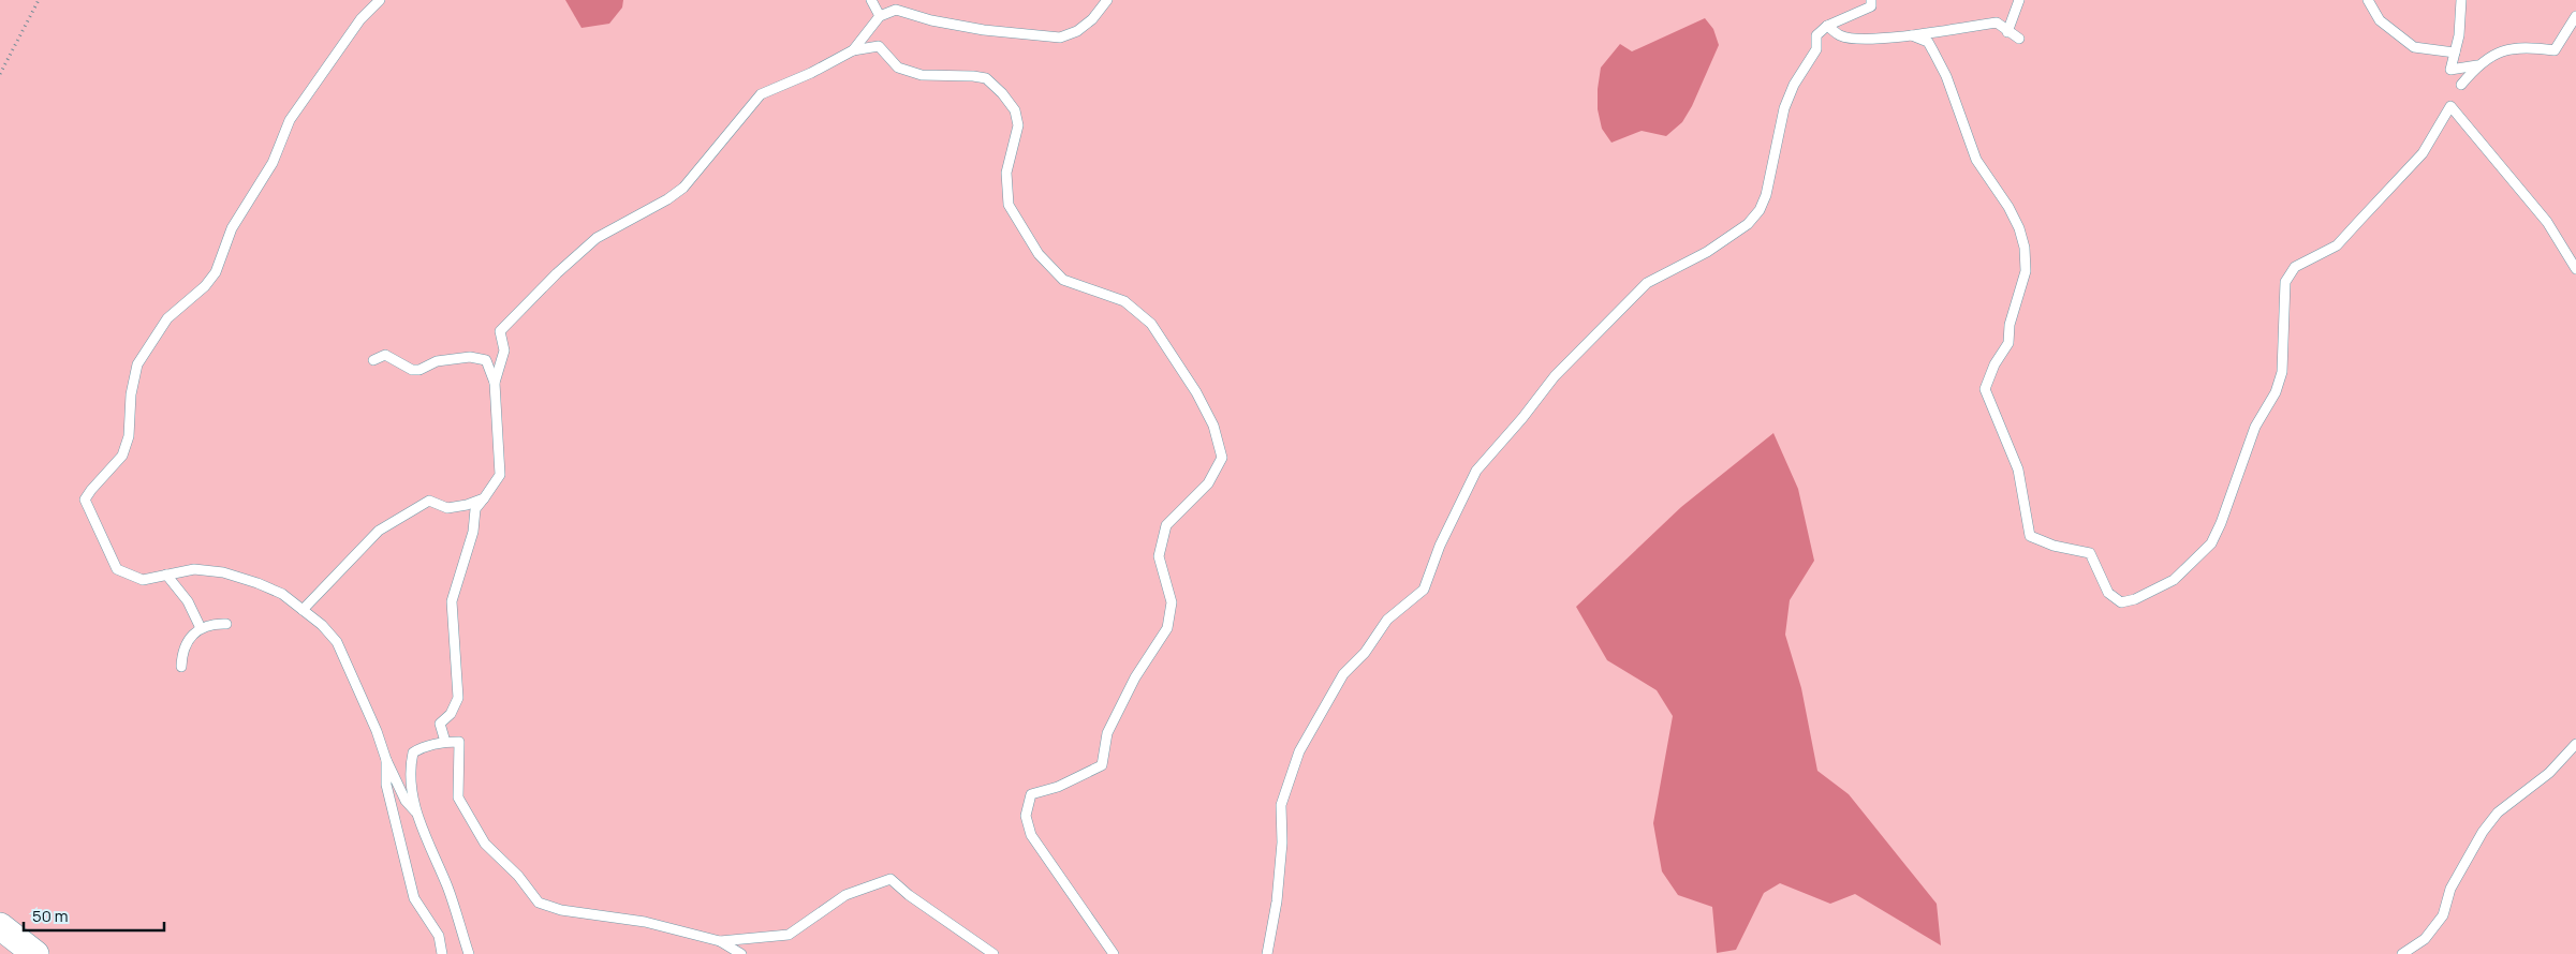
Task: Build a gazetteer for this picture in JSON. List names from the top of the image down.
{
  "scale_bar": "50 m"
}
